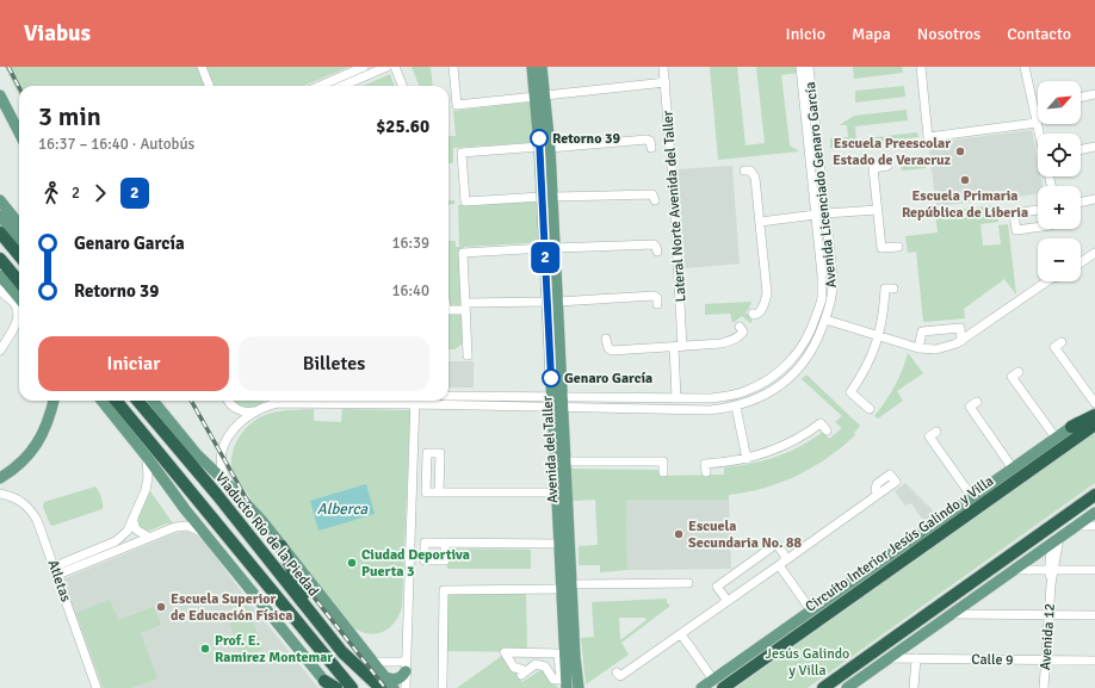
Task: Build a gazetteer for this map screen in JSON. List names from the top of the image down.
{
  "streets": {
    "highway": ["Viaducto Río de la Piedad", "Circuito Interior Jesús Galindo y Villa"],
    "main road": ["Avenida del Taller"],
    "street": [
      "Avenida Licenciado Genaro García",
      "Lateral Norte Avenida del Taller",
      "Atletas",
      "Avenida 12",
      "Calle 9"
    ]
  },
  "crossings": [
    ["Avenida Licenciado Genaro García", "Lateral Norte Avenida del Taller"],
    ["Avenida Licenciado Genaro García", "Avenida del Taller"],
    ["Avenida Licenciado Genaro García", "Viaducto Río de la Piedad"],
    ["Avenida 12", "Calle 9"]
  ],
  "water": ["Alberca"],
  "parks": ["Jesús Galindo y Villa"],
  "places": [
    "Retorno 39",
    "Escuela Preescolar Estado de Veracruz",
    "Escuela Primaria República de Liberia",
    "Genaro García",
    "Escuela Secundaria No. 88",
    "Ciudad Deportiva Puerta 3",
    "Escuela Superior de Educación Física",
    "Prof. E. Ramirez Montemar"
  ],
  "lines": ["bus line 2"],
  "north": "top right",
  "page": {
    "header": "Viabus",
    "nav": [
      "Inicio",
      "Mapa",
      "Nosotros",
      "Contacto"
    ],
    "on_map": "2",
    "map_buttons": ["+", "−"],
    "heading": ["3 min", "16:37 – 16:40 · Autobús", "$25.60"],
    "legs": ["2", "2"],
    "list": [
      {
        "name": "Genaro García",
        "value": "16:39"
      },
      {
        "name": "Retorno 39",
        "value": "16:40"
      }
    ],
    "buttons": ["Iniciar", "Billetes"]
  }
}
